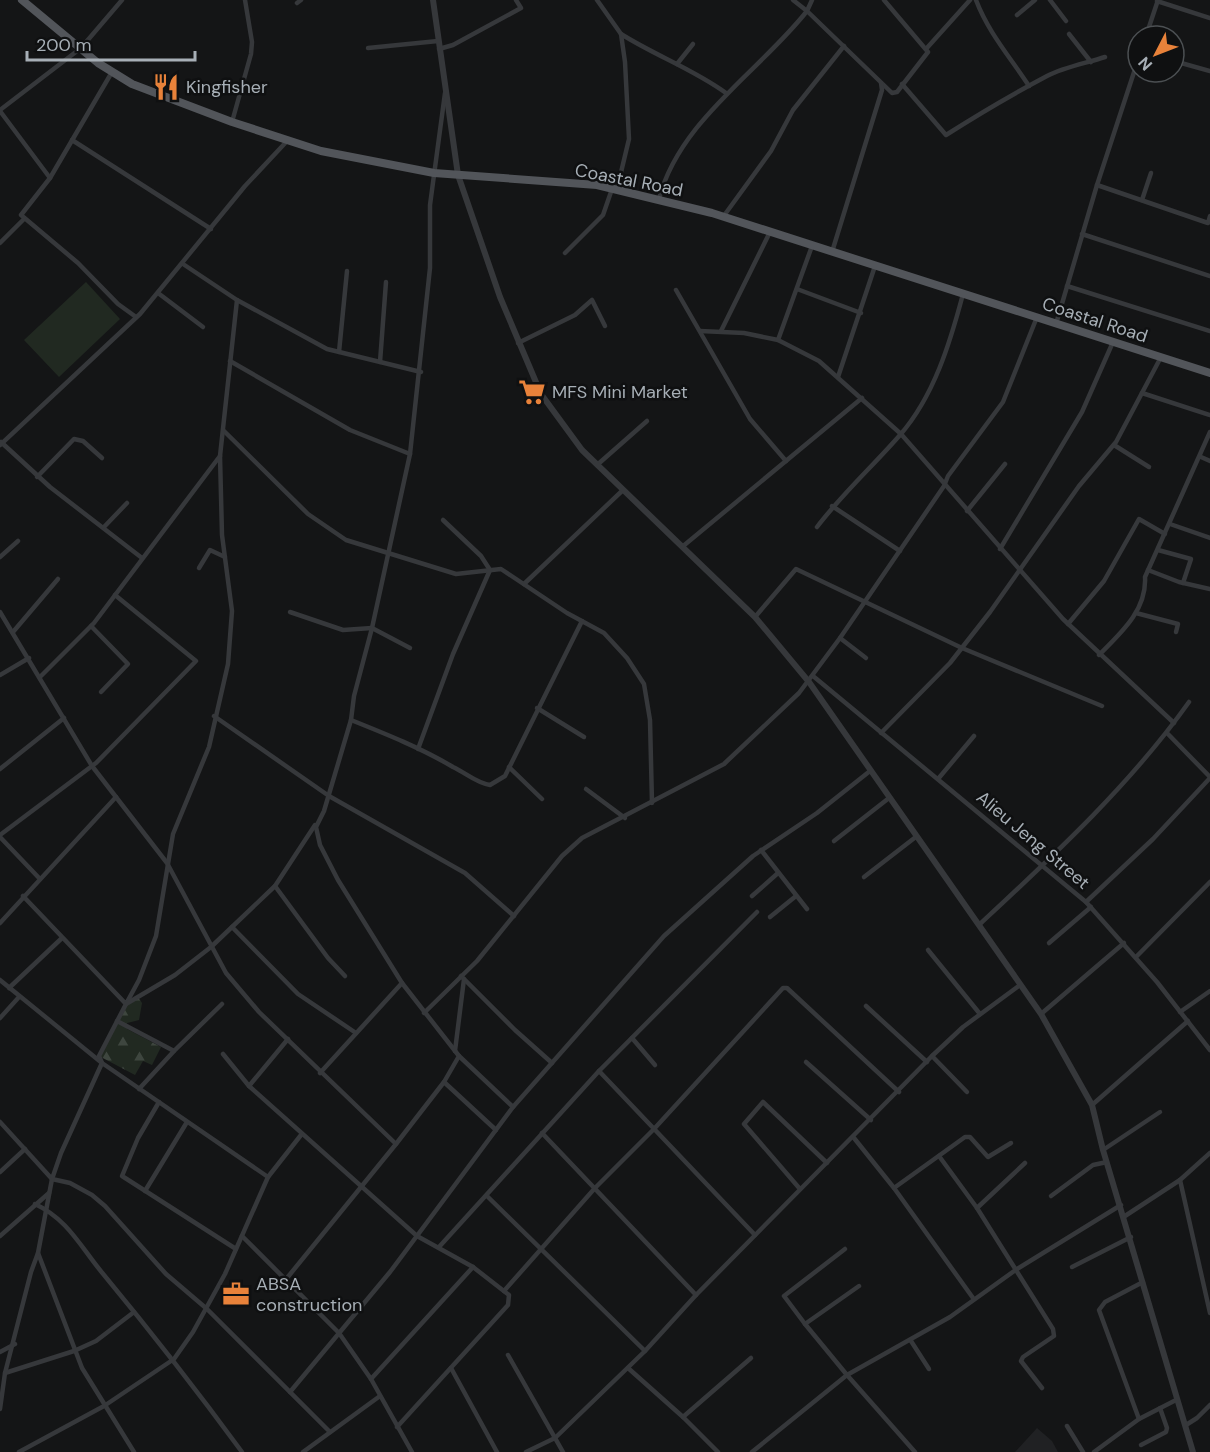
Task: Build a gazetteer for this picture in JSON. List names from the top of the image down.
{
  "streets": {
    "main road": ["Coastal Road"],
    "street": ["Alieu Jeng Street"]
  },
  "places": {
    "restaurant": ["Kingfisher"],
    "supermarket": ["MFS Mini Market"],
    "office": ["ABSA construction"]
  },
  "scale_bar": "200 m",
  "north": "bottom left"
}
